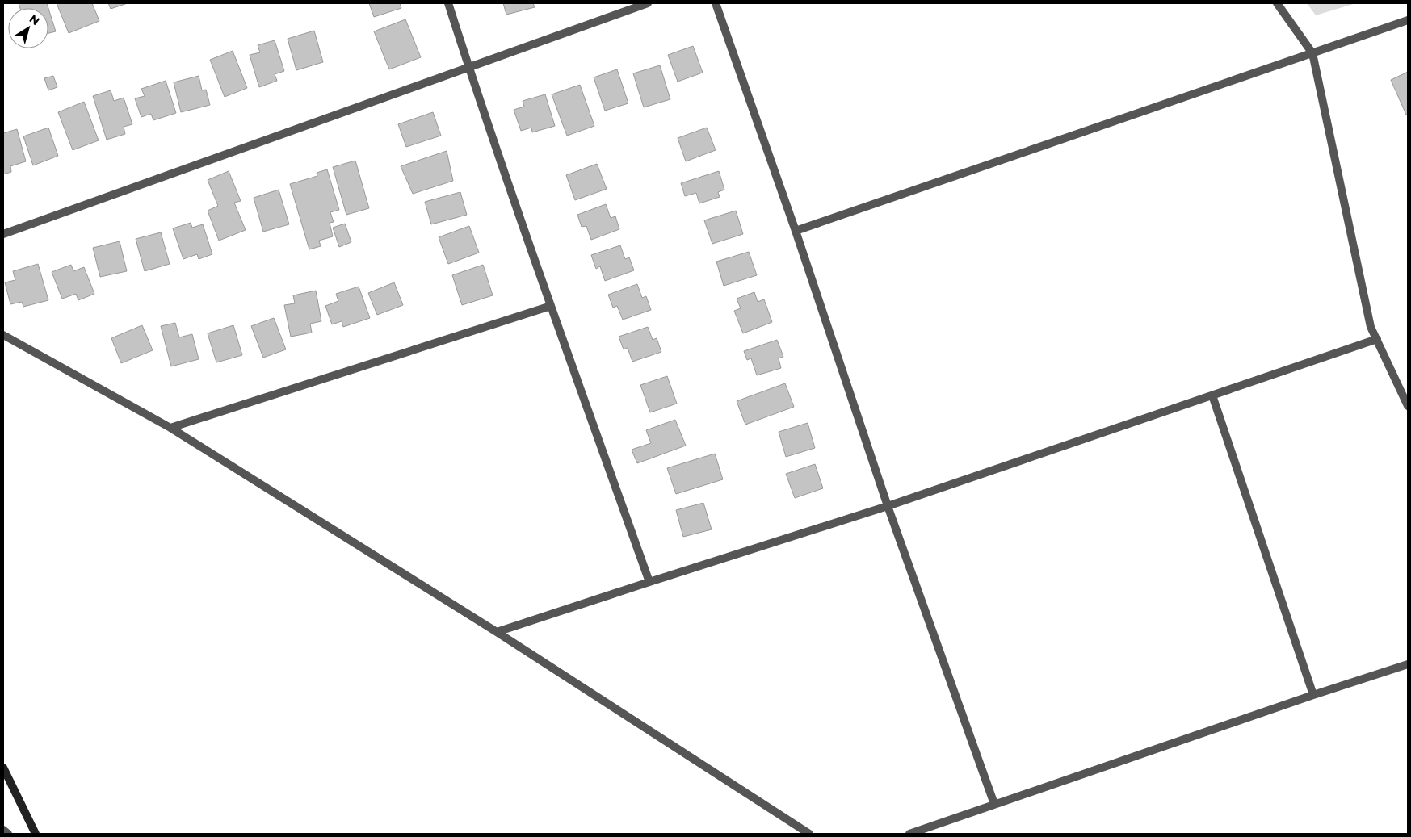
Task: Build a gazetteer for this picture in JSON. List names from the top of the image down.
{
  "north": "top right"
}
